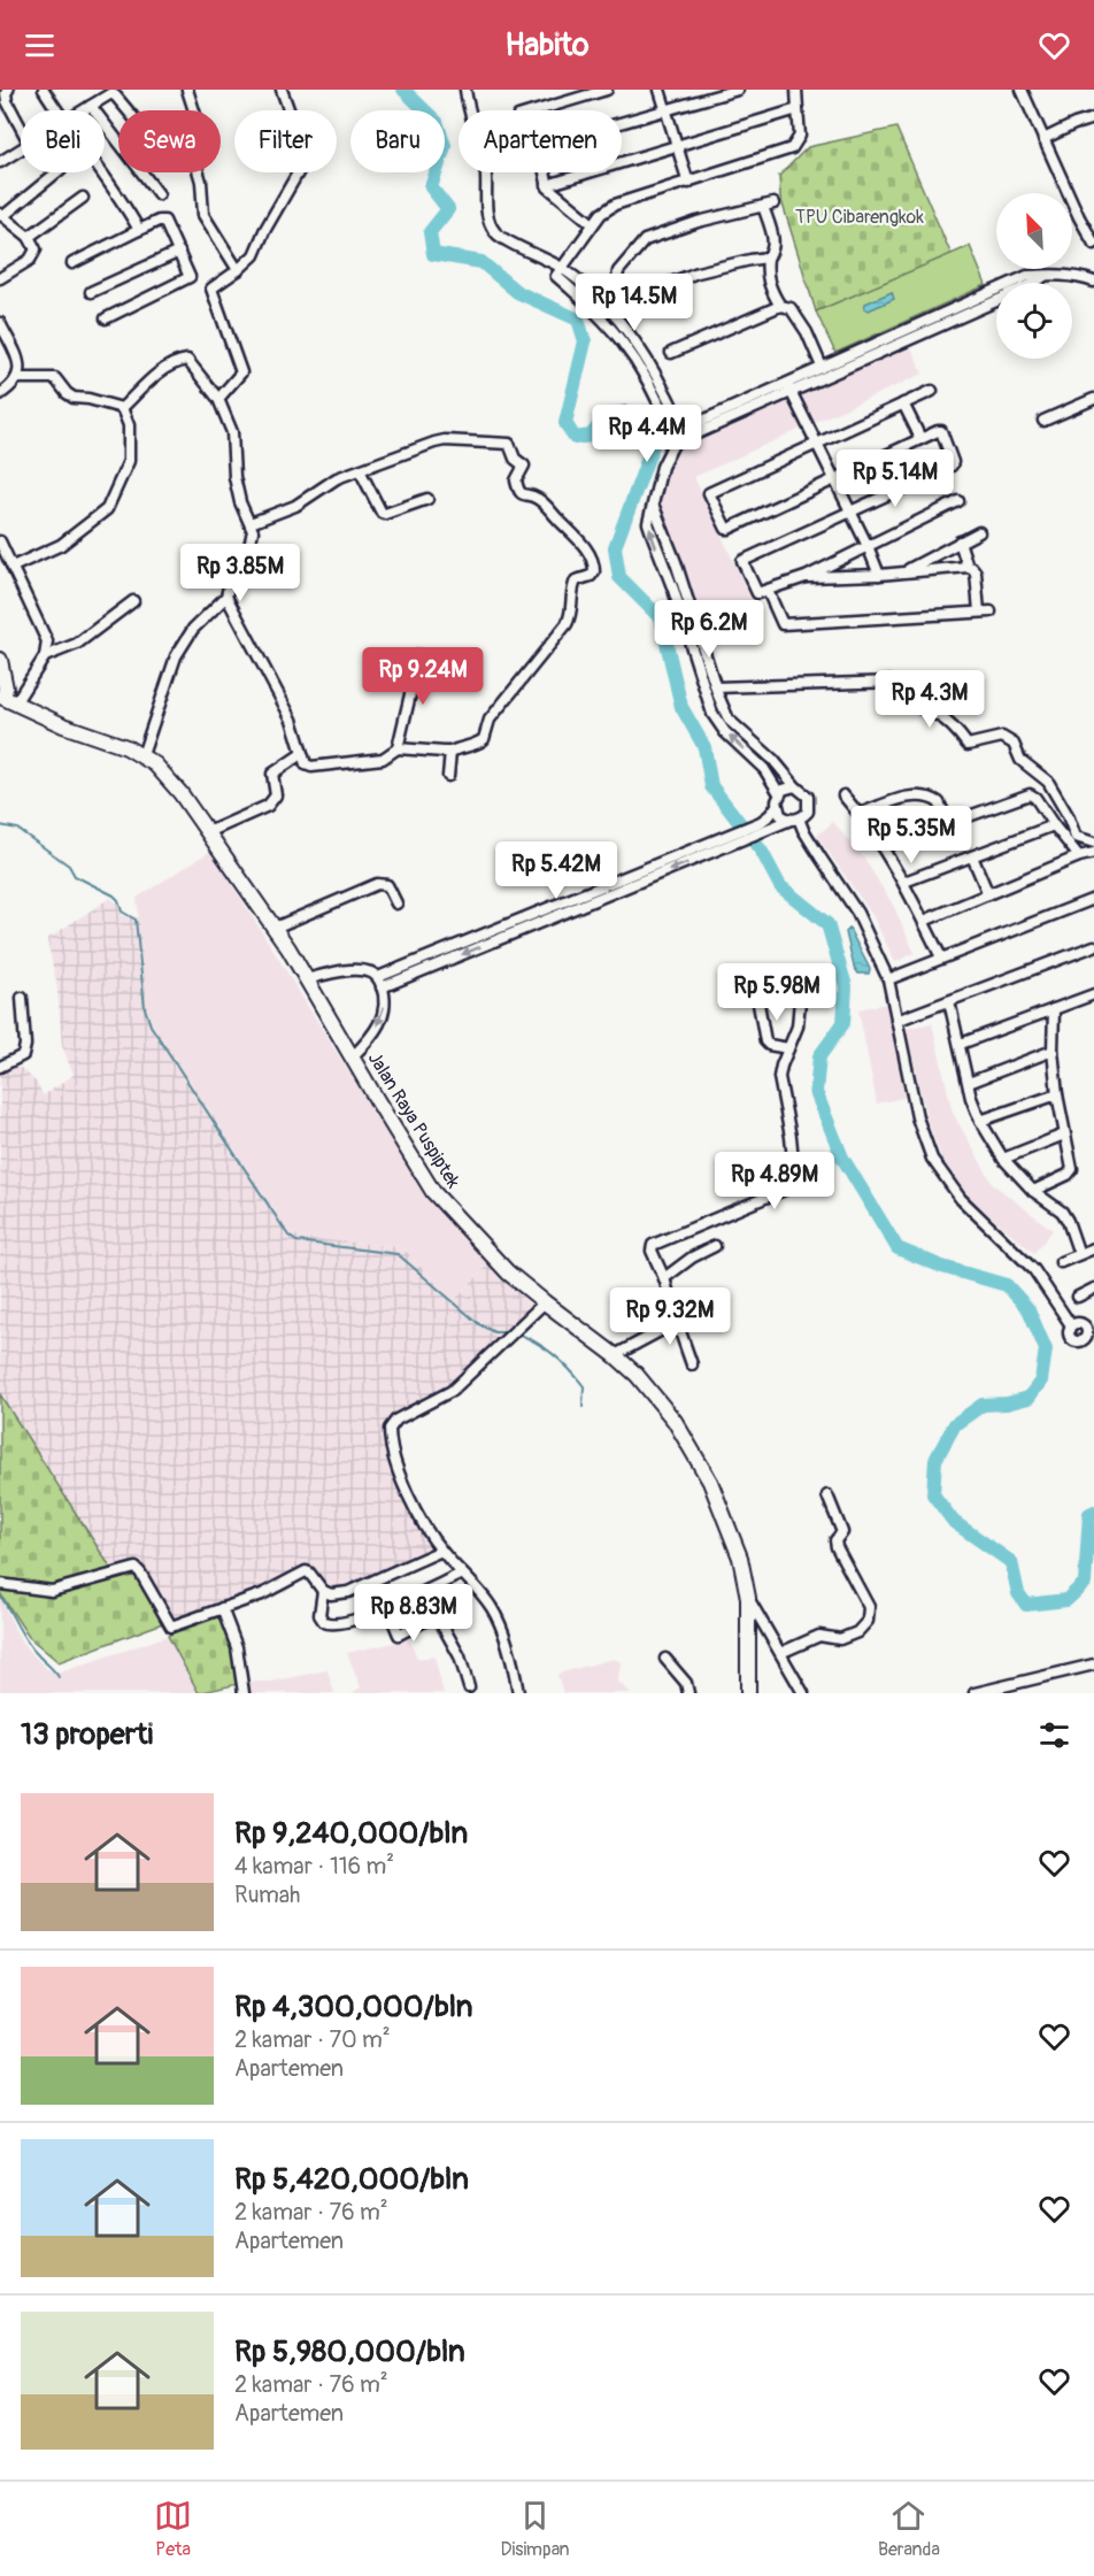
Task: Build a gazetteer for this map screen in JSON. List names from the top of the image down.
{
  "streets": {
    "main road": ["Jalan Raya Puspiptek"]
  },
  "parks": ["TPU Cibarengkok"],
  "north": "top left",
  "page": {
    "header": "Habito",
    "chip": [
      "Beli",
      "Sewa",
      "Filter",
      "Baru",
      "Apartemen"
    ],
    "price": [
      "Rp 14.5M",
      "Rp 4.4M",
      "Rp 5.14M",
      "Rp 3.85M",
      "Rp 6.2M",
      "Rp 9.24M",
      "Rp 4.3M",
      "Rp 5.35M",
      "Rp 5.42M",
      "Rp 5.98M",
      "Rp 4.89M",
      "Rp 9.32M",
      "Rp 8.83M"
    ],
    "heading": "13 properti",
    "list": [
      {
        "name": "Rp 9,240,000/bln",
        "note": "4 kamar · 116 m² · Rumah"
      },
      {
        "name": "Rp 4,300,000/bln",
        "note": "2 kamar · 70 m² · Apartemen"
      },
      {
        "name": "Rp 5,420,000/bln",
        "note": "2 kamar · 76 m² · Apartemen"
      },
      {
        "name": "Rp 5,980,000/bln",
        "note": "2 kamar · 76 m² · Apartemen"
      }
    ],
    "tabs": ["Peta", "Disimpan", "Beranda"]
  }
}
